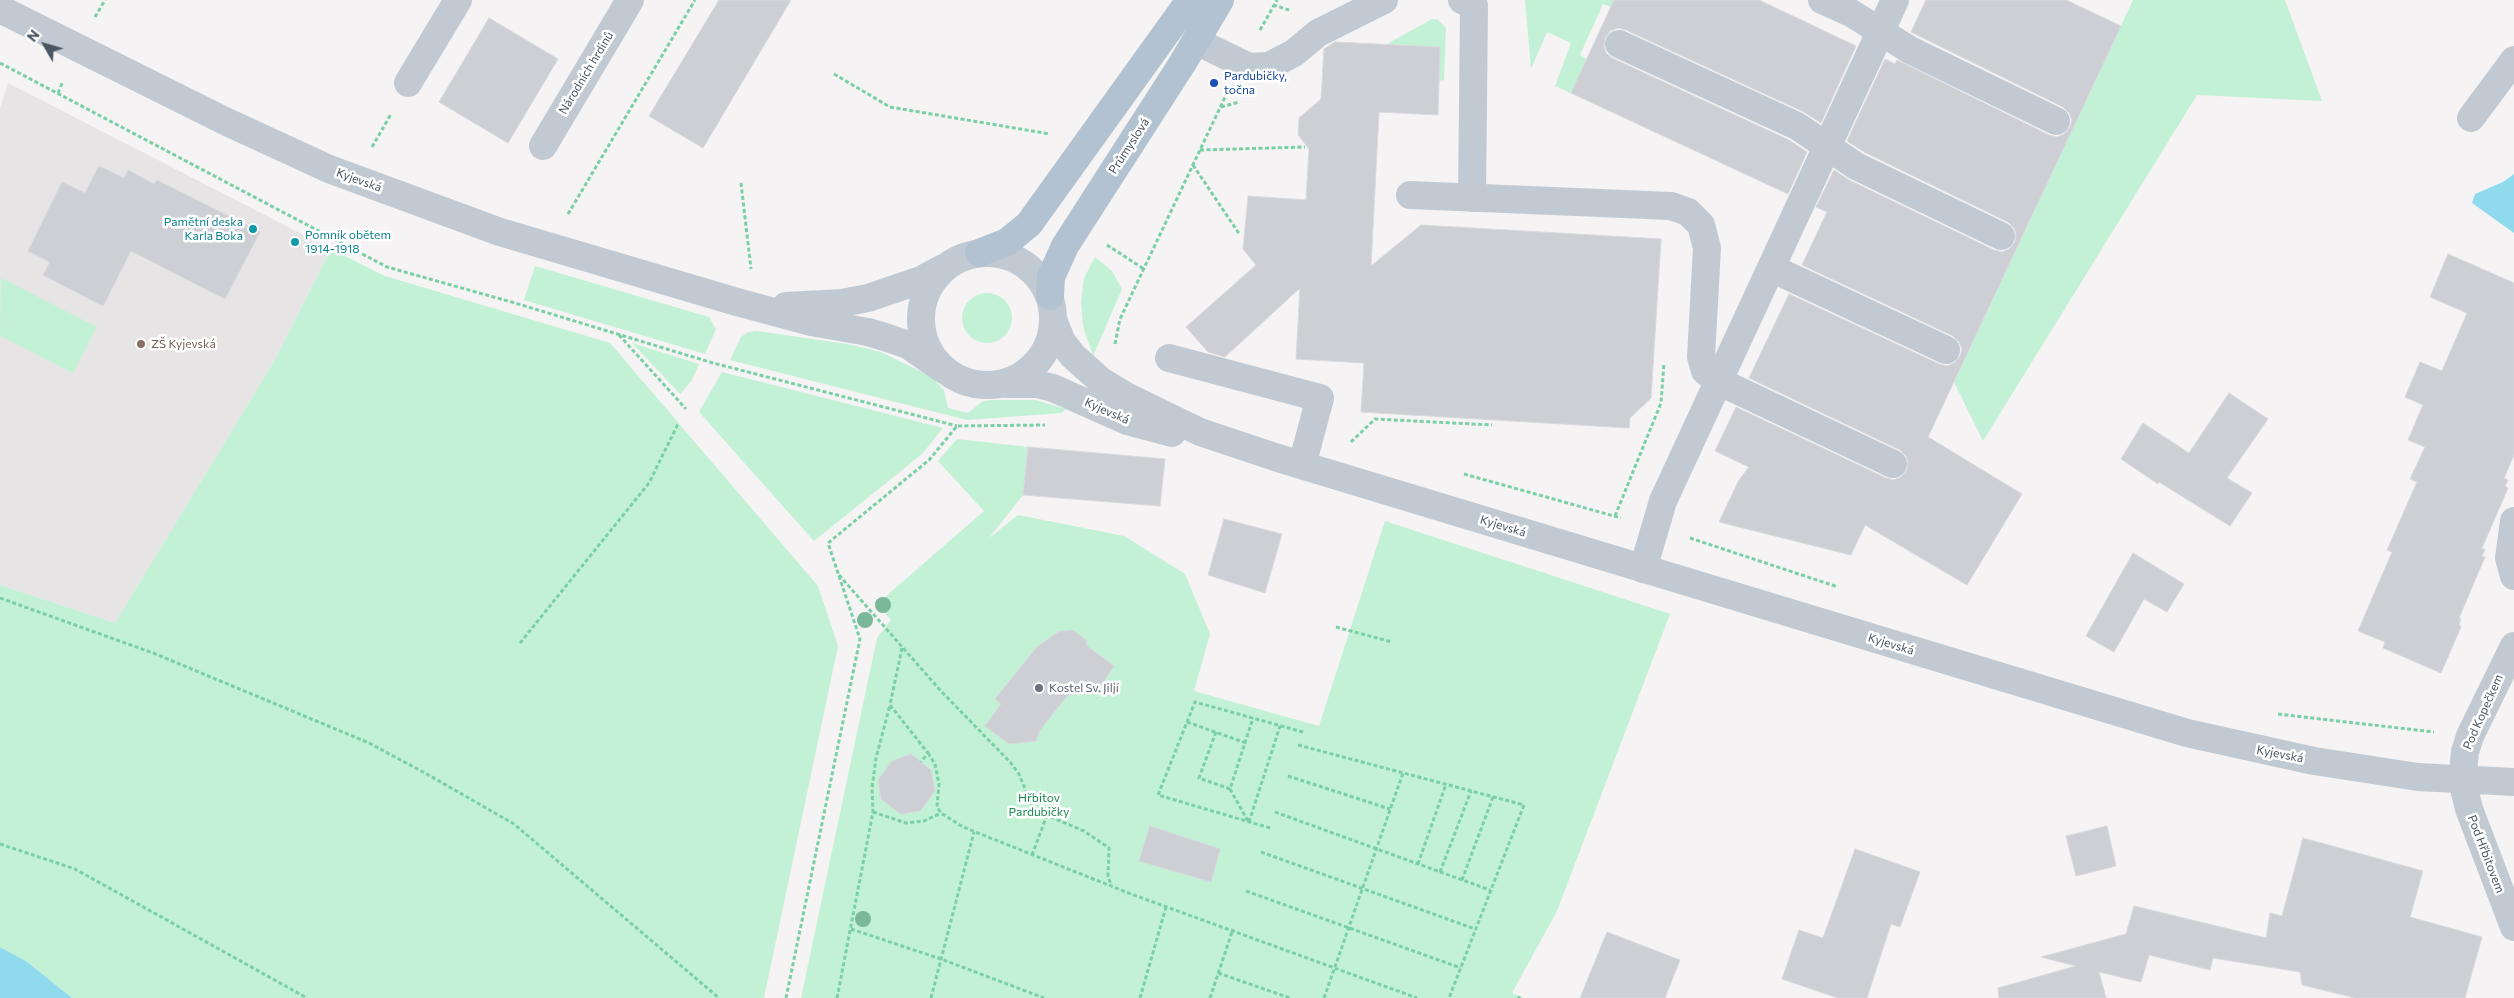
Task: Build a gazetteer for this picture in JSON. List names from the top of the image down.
{
  "streets": {
    "main road": ["Průmyslová"],
    "street": [
      "Národních hrdinů",
      "Kyjevská",
      "Pod Kopečkem",
      "Pod Hřbitovem"
    ]
  },
  "crossings": [
    ["Průmyslová", "Kyjevská"],
    ["Kyjevská", "Pod Kopečkem"],
    ["Kyjevská", "Pod Hřbitovem"],
    ["Pod Kopečkem", "Pod Hřbitovem"]
  ],
  "parks": ["Hřbitov Pardubičky"],
  "places": [
    "Pardubičky, točna",
    "Pamětní deska Karla Boka",
    "Pomník obětem 1914-1918",
    "ZŠ Kyjevská",
    "Kostel Sv. Jiljí"
  ],
  "north": "top left"
}
